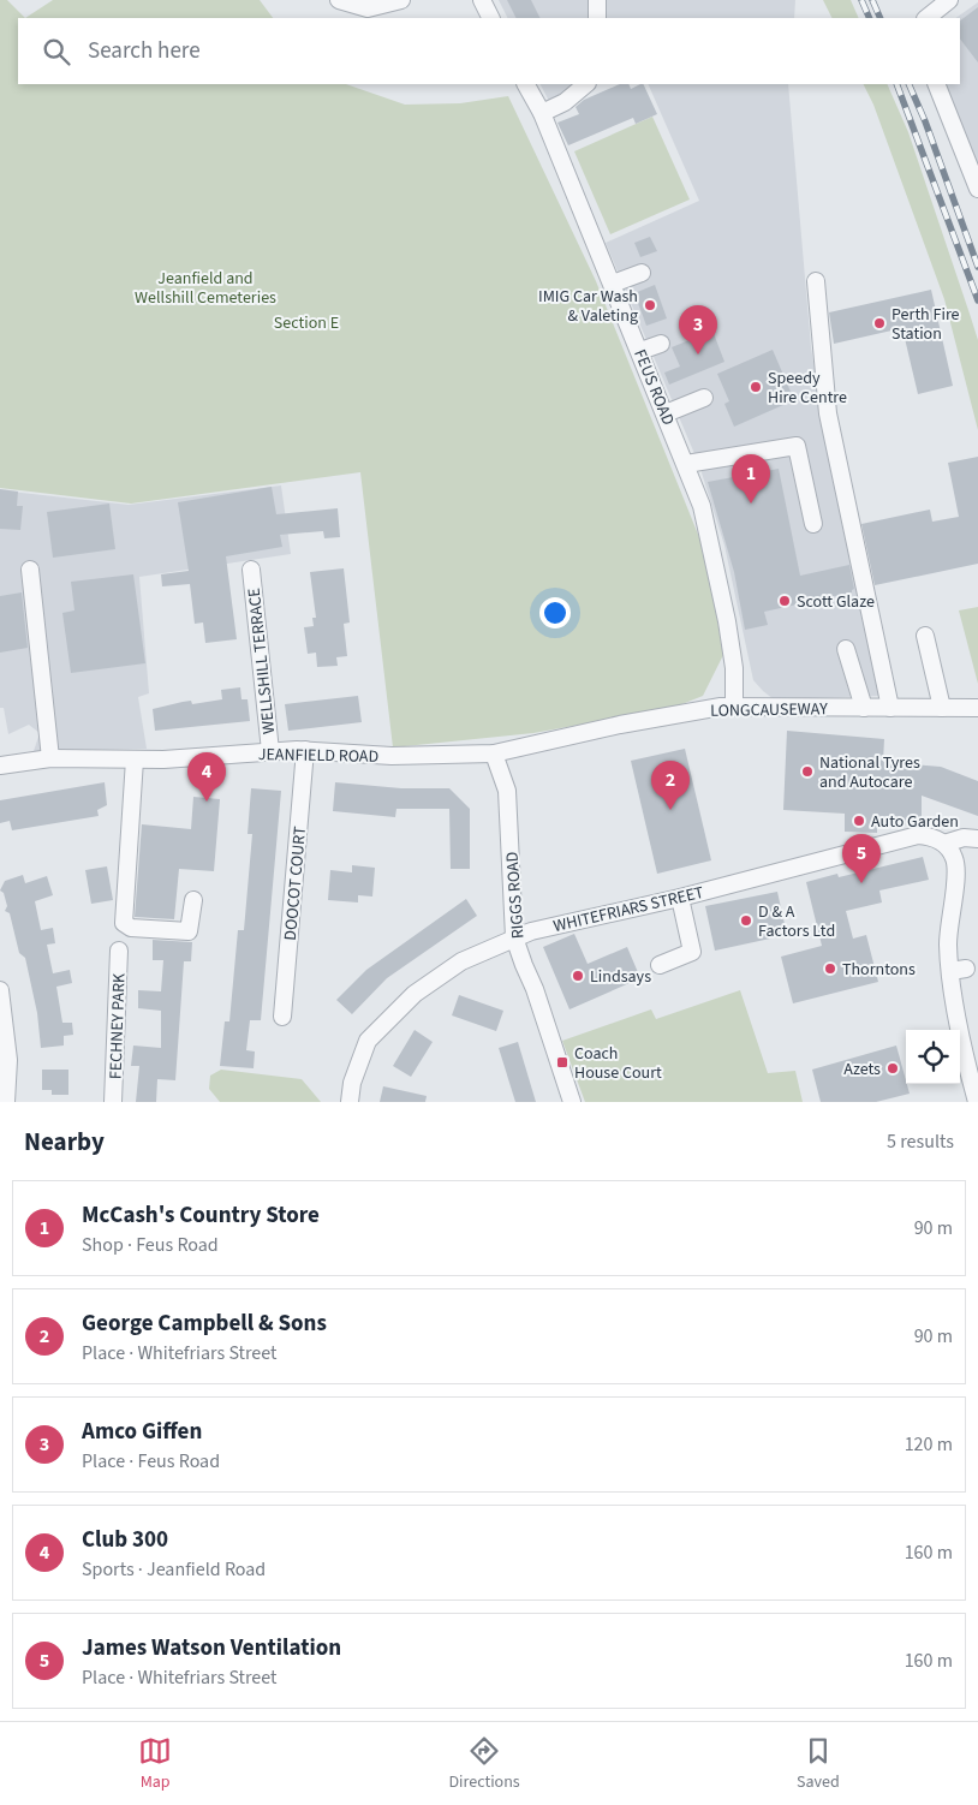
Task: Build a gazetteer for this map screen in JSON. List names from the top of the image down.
{
  "streets": {
    "street": [
      "FEUS ROAD",
      "WELLSHILL TERRACE",
      "LONGCAUSEWAY",
      "JEANFIELD ROAD",
      "DOOCOT COURT",
      "RIGGS ROAD",
      "WHITEFRIARS STREET",
      "FECHNEY PARK"
    ]
  },
  "crossings": [
    ["FEUS ROAD", "LONGCAUSEWAY"],
    ["WELLSHILL TERRACE", "JEANFIELD ROAD"],
    ["LONGCAUSEWAY", "JEANFIELD ROAD"],
    ["LONGCAUSEWAY", "RIGGS ROAD"],
    ["JEANFIELD ROAD", "DOOCOT COURT"],
    ["JEANFIELD ROAD", "RIGGS ROAD"],
    ["RIGGS ROAD", "WHITEFRIARS STREET"]
  ],
  "parks": ["Jeanfield and Wellshill Cemeteries", "Section E"],
  "places": {
    "other": [
      "IMIG Car Wash & Valeting",
      "Perth Fire Station",
      "Speedy Hire Centre",
      "Scott Glaze",
      "National Tyres and Autocare",
      "Auto Garden",
      "D & A Factors Ltd",
      "Thorntons",
      "Lindsays",
      "Azets"
    ],
    "transit": ["Coach House Court"]
  },
  "page": {
    "search": "Search here",
    "pins": [
      "3",
      "1",
      "4",
      "2",
      "5"
    ],
    "heading": ["Nearby", "5 results"],
    "list": [
      {
        "mark": "1",
        "name": "McCash's Country Store",
        "note": "Shop · Feus Road",
        "value": "90 m"
      },
      {
        "mark": "2",
        "name": "George Campbell & Sons",
        "note": "Place · Whitefriars Street",
        "value": "90 m"
      },
      {
        "mark": "3",
        "name": "Amco Giffen",
        "note": "Place · Feus Road",
        "value": "120 m"
      },
      {
        "mark": "4",
        "name": "Club 300",
        "note": "Sports · Jeanfield Road",
        "value": "160 m"
      },
      {
        "mark": "5",
        "name": "James Watson Ventilation",
        "note": "Place · Whitefriars Street",
        "value": "160 m"
      }
    ],
    "nav": ["Map", "Directions", "Saved"]
  }
}
